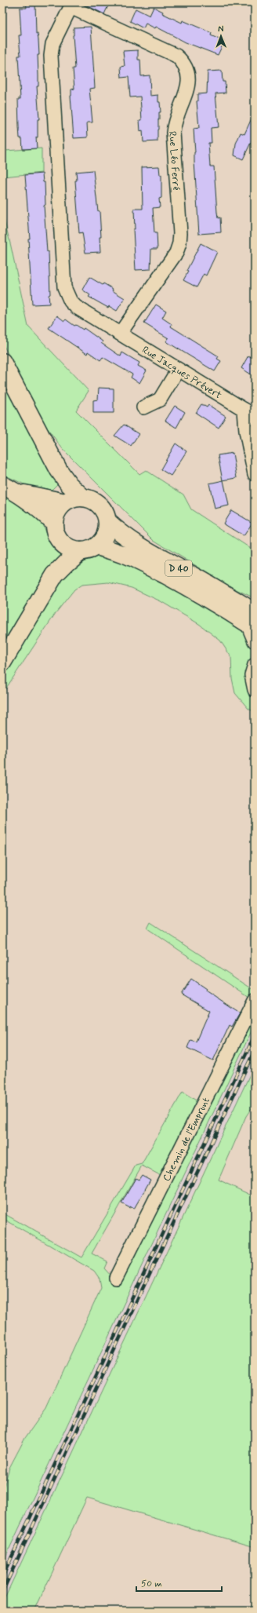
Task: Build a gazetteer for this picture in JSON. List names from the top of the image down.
{
  "streets": {
    "main road": ["D 40"],
    "street": ["Rue Léo Ferré", "Rue Jacques Prévert", "Chemin de l'Emprunt"]
  },
  "crossings": [
    ["Rue Léo Ferré", "Rue Jacques Prévert"]
  ],
  "scale_bar": "50 m",
  "north": "top"
}
